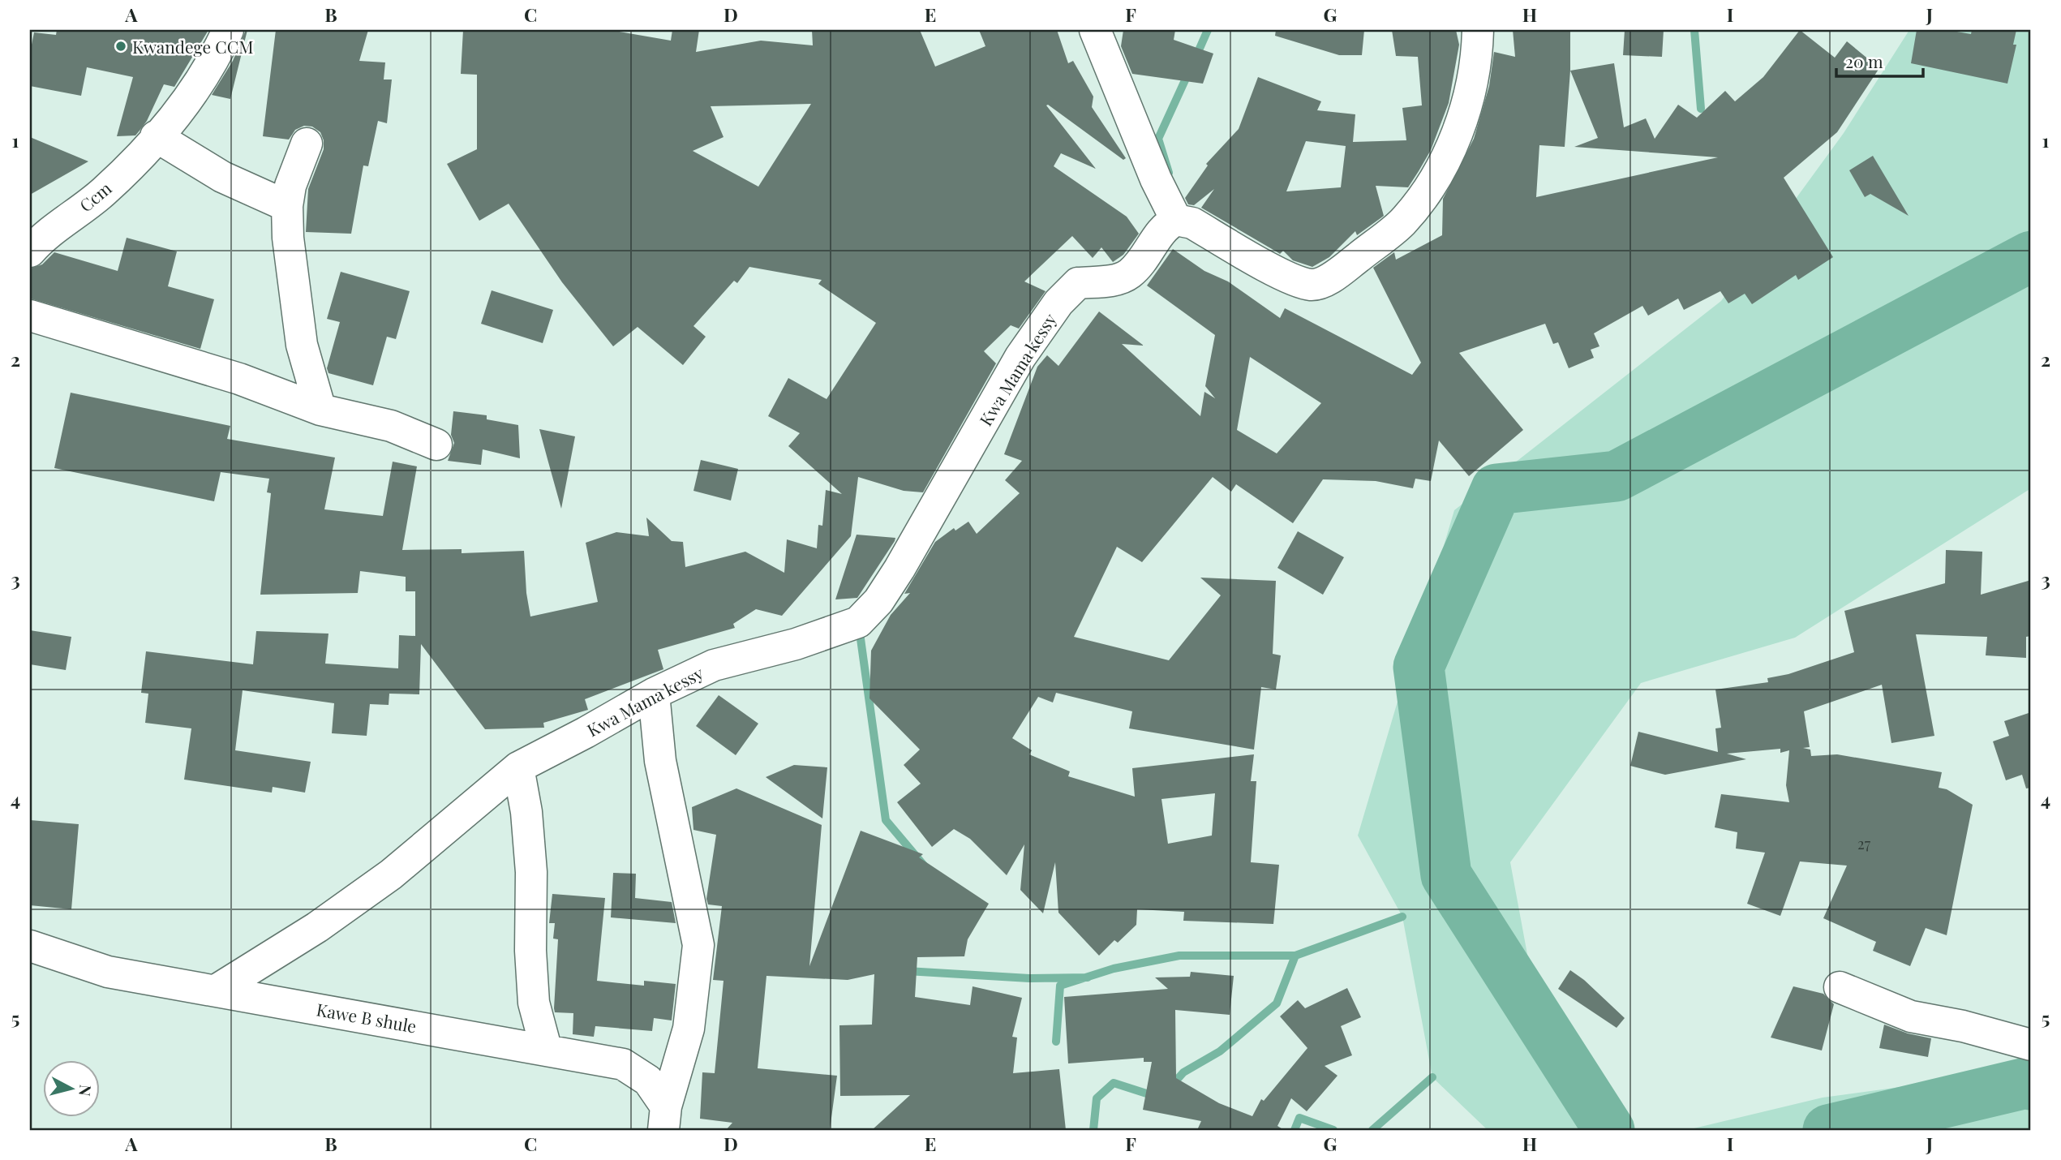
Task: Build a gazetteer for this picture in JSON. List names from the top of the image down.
{
  "streets": {
    "street": ["Ccm", "Kwa Mama kessy", "Kawe B shule"]
  },
  "crossings": [
    ["Kwa Mama kessy", "Kawe B shule"]
  ],
  "places": ["Kwandege CCM"],
  "house_numbers": ["27"],
  "scale_bar": "20 m",
  "north": "right",
  "grid": {
    "columns": [
      "A",
      "B",
      "C",
      "D",
      "E",
      "F",
      "G",
      "H",
      "I",
      "J"
    ],
    "rows": [
      "1",
      "2",
      "3",
      "4",
      "5"
    ]
  }
}
